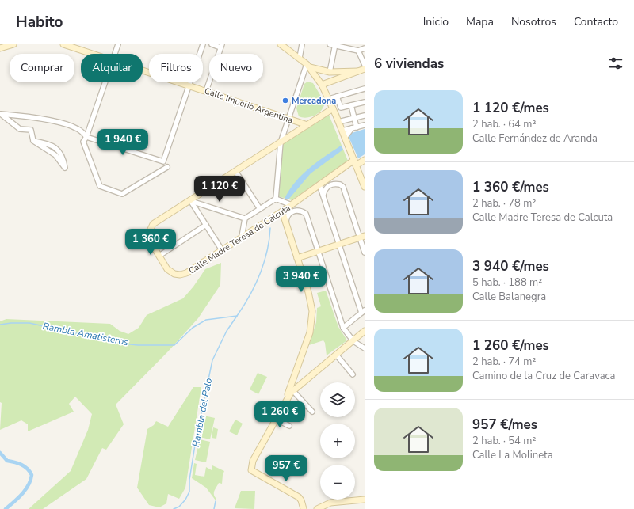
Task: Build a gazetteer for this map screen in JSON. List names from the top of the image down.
{
  "streets": {
    "street": ["Calle Imperio Argentina", "Calle Madre Teresa de Calcuta"]
  },
  "crossings": [
    ["Calle Imperio Argentina", "Calle Madre Teresa de Calcuta"]
  ],
  "water": ["Rambla Amatisteros", "Rambla del Palo"],
  "places": ["Mercadona"],
  "page": {
    "header": "Habito",
    "nav": [
      "Inicio",
      "Mapa",
      "Nosotros",
      "Contacto"
    ],
    "heading": "6 viviendas",
    "chip": [
      "Comprar",
      "Alquilar",
      "Filtros",
      "Nuevo"
    ],
    "list": [
      {
        "name": "1 120 €/mes",
        "note": "2 hab. · 64 m² · Calle Fernández de Aranda"
      },
      {
        "name": "1 360 €/mes",
        "note": "2 hab. · 78 m² · Calle Madre Teresa de Calcuta"
      },
      {
        "name": "3 940 €/mes",
        "note": "5 hab. · 188 m² · Calle Balanegra"
      },
      {
        "name": "1 260 €/mes",
        "note": "2 hab. · 74 m² · Camino de la Cruz de Caravaca"
      },
      {
        "name": "957 €/mes",
        "note": "2 hab. · 54 m² · Calle La Molineta"
      }
    ],
    "price": [
      "1 940 €",
      "1 120 €",
      "1 360 €",
      "3 940 €",
      "1 260 €",
      "957 €"
    ],
    "map_buttons": ["+", "−"]
  }
}
